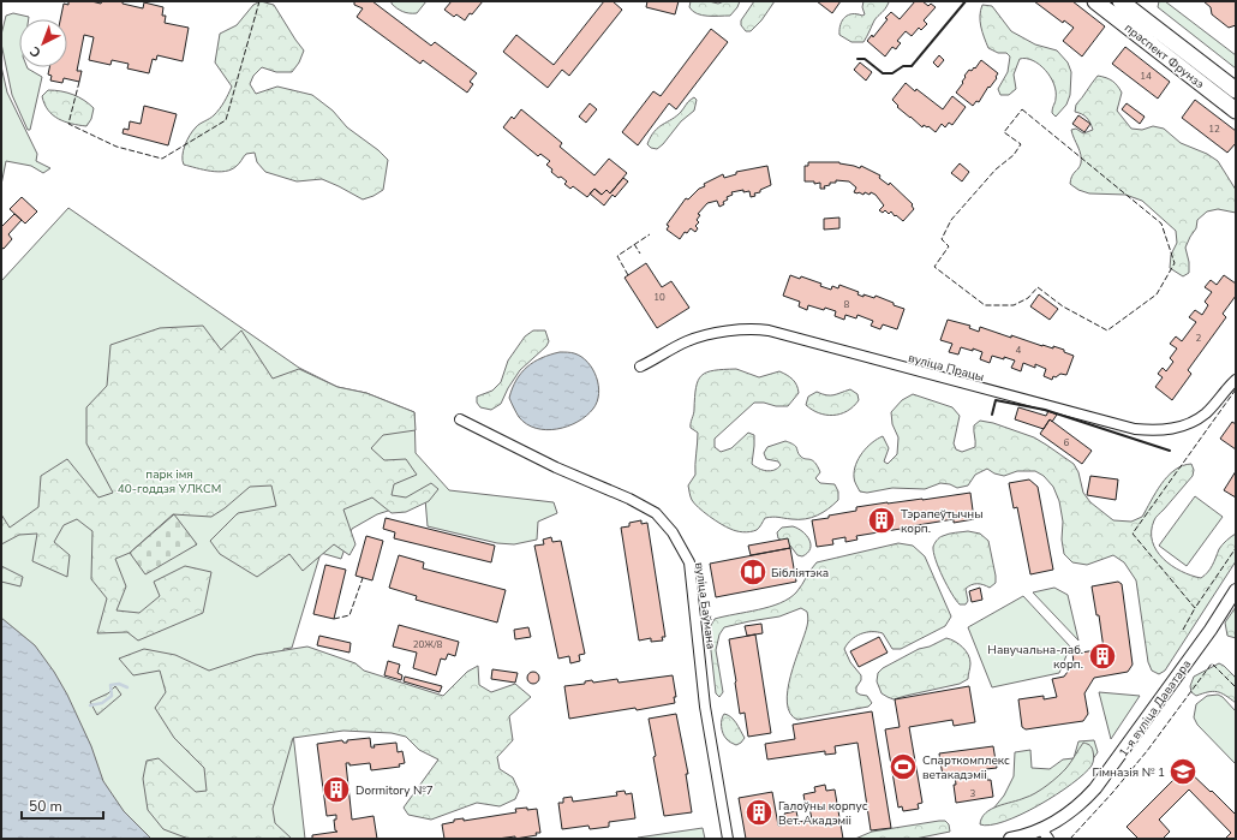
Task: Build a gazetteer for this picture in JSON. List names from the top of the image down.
{
  "streets": {
    "main road": ["праспект Фрунзэ"],
    "street": ["вуліца Працы", "вуліца Баўмана", "1-я вуліца Даватара"]
  },
  "parks": ["парк імя 40-годдзя УЛКСМ"],
  "places": {
    "building": [
      "Тэрапеўтычны корп.",
      "Навучальна-лаб. корп.",
      "Dormitory №7",
      "Галоўны корпус Вет. Акадэміі"
    ],
    "library": ["Бібліятэка"],
    "sports": ["Спарткомплекс ветакадэміі"],
    "school or university": ["Гімназія № 1"]
  },
  "house_numbers": [
    "14",
    "12",
    "10",
    "8",
    "2",
    "4",
    "6",
    "20Ж/8",
    "3"
  ],
  "scale_bar": "50 m",
  "north": "bottom left"
}
